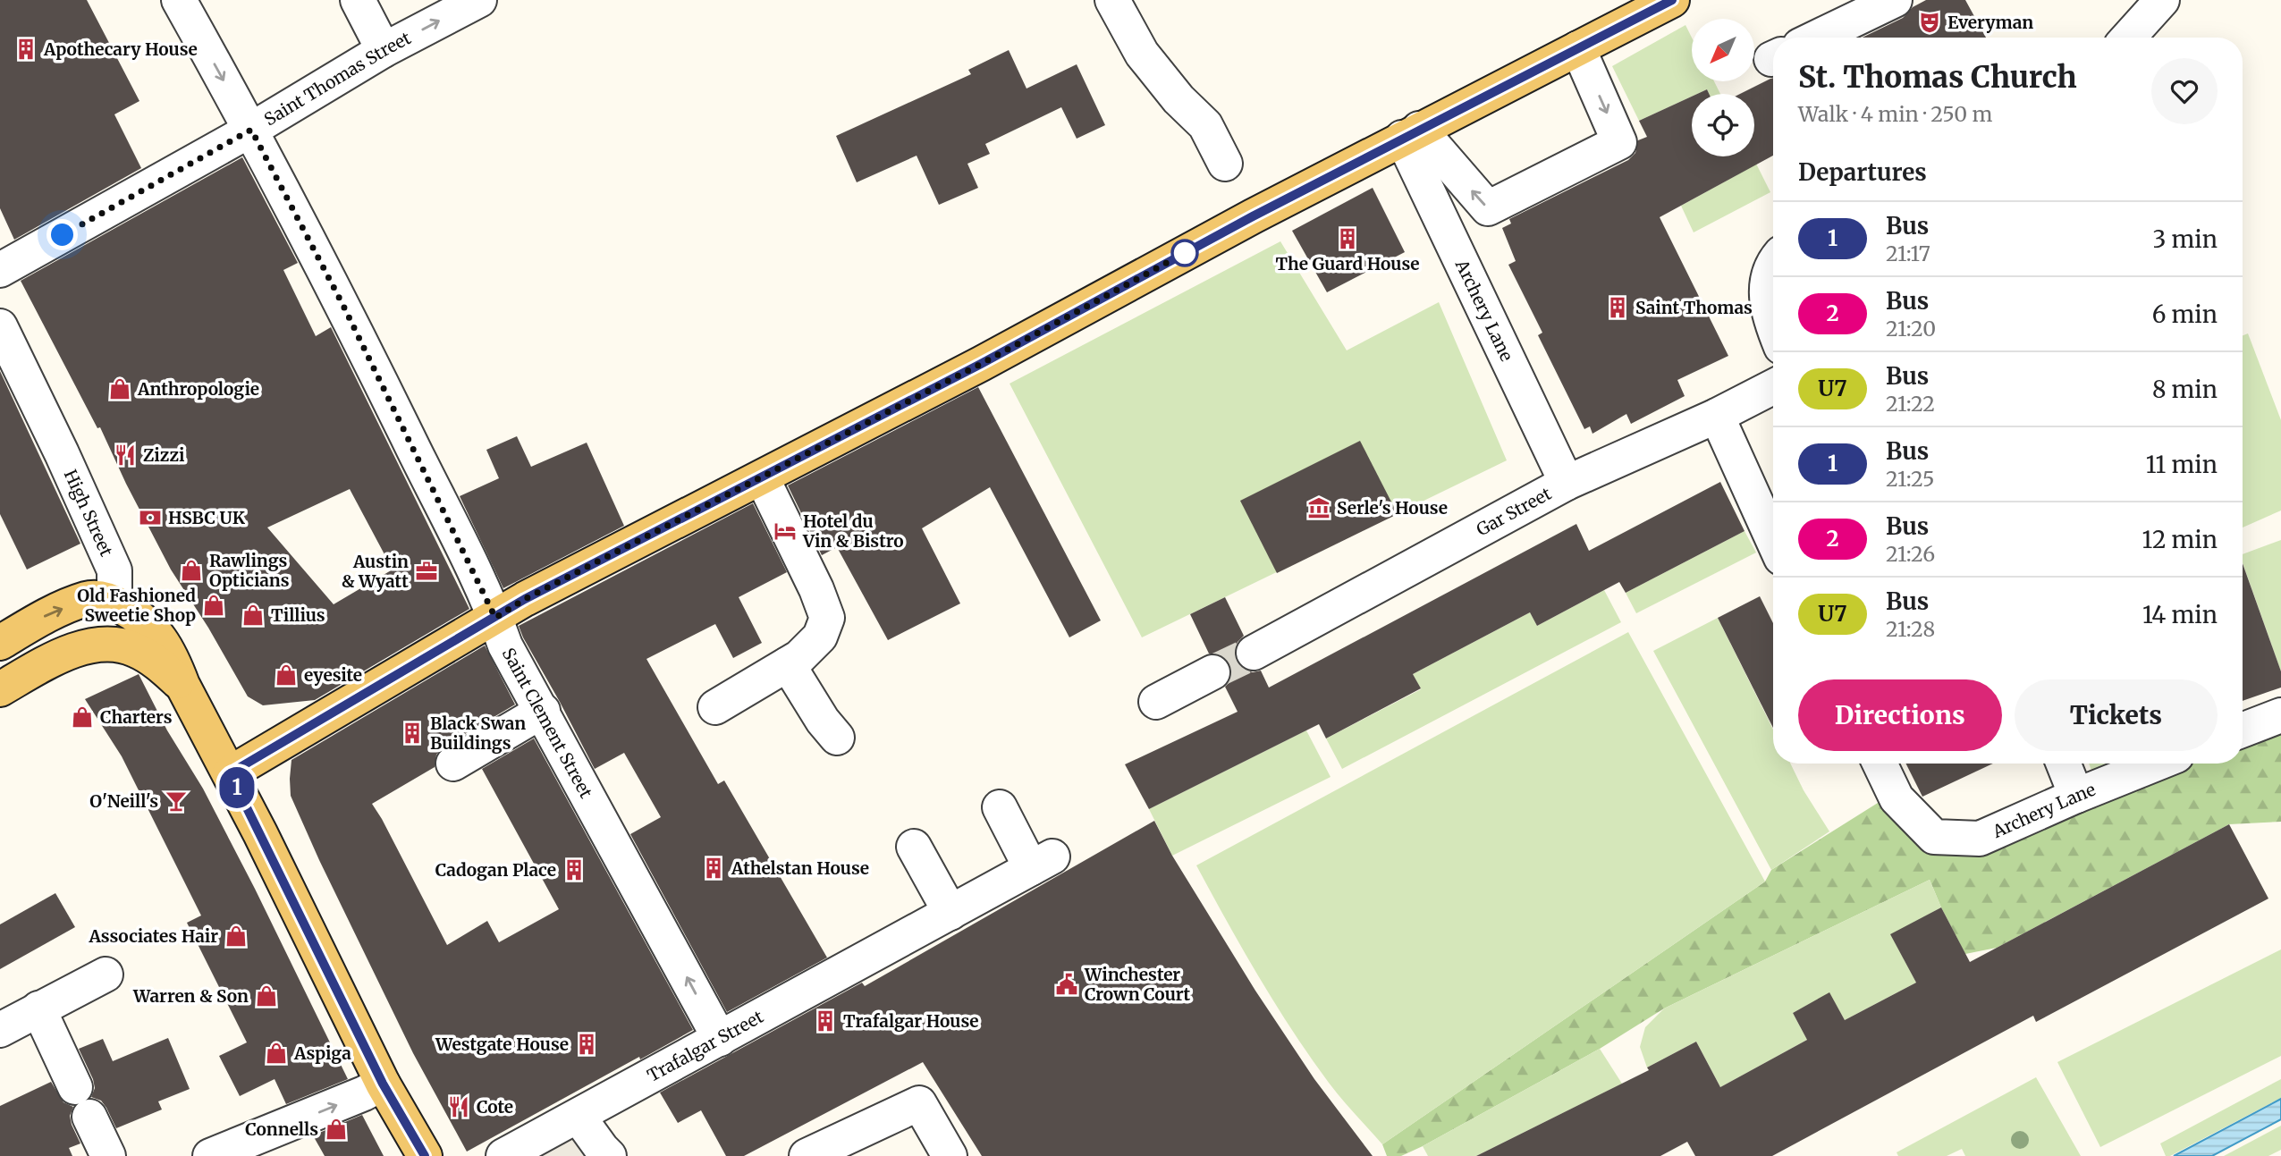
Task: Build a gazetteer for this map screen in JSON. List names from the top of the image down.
{
  "streets": {
    "street": [
      "Saint Thomas Street",
      "Archery Lane",
      "Gar Street",
      "High Street",
      "Saint Clement Street",
      "Trafalgar Street"
    ]
  },
  "crossings": [
    ["Saint Thomas Street", "Saint Clement Street"],
    ["Archery Lane", "Gar Street"],
    ["Saint Clement Street", "Trafalgar Street"]
  ],
  "places": {
    "theatre": ["Everyman"],
    "building": [
      "Apothecary House",
      "The Guard House",
      "Saint Thomas",
      "Black Swan Buildings",
      "Athelstan House",
      "Cadogan Place",
      "Trafalgar House",
      "Westgate House"
    ],
    "shop": [
      "Anthropologie",
      "Rawlings Opticians",
      "Old Fashioned Sweetie Shop",
      "Tillius",
      "eyesite",
      "Charters",
      "Associates Hair",
      "Warren & Son",
      "Aspiga",
      "Connells"
    ],
    "restaurant": ["Zizzi", "Cote"],
    "museum": ["Serle's House"],
    "bank": ["HSBC UK"],
    "hotel": ["Hotel du Vin & Bistro"],
    "office": ["Austin & Wyatt"],
    "bar": ["O'Neill's"],
    "public building": ["Winchester Crown Court"]
  },
  "lines": ["bus line 1"],
  "north": "bottom left",
  "page": {
    "on_map": "1",
    "heading": [
      ["St. Thomas Church", "Walk · 4 min · 250 m"],
      "Departures"
    ],
    "list": [
      {
        "mark": "1",
        "name": "Bus",
        "note": "21:17",
        "value": "3 min"
      },
      {
        "mark": "2",
        "name": "Bus",
        "note": "21:20",
        "value": "6 min"
      },
      {
        "mark": "U7",
        "name": "Bus",
        "note": "21:22",
        "value": "8 min"
      },
      {
        "mark": "1",
        "name": "Bus",
        "note": "21:25",
        "value": "11 min"
      },
      {
        "mark": "2",
        "name": "Bus",
        "note": "21:26",
        "value": "12 min"
      },
      {
        "mark": "U7",
        "name": "Bus",
        "note": "21:28",
        "value": "14 min"
      }
    ],
    "buttons": ["Directions", "Tickets"]
  }
}
